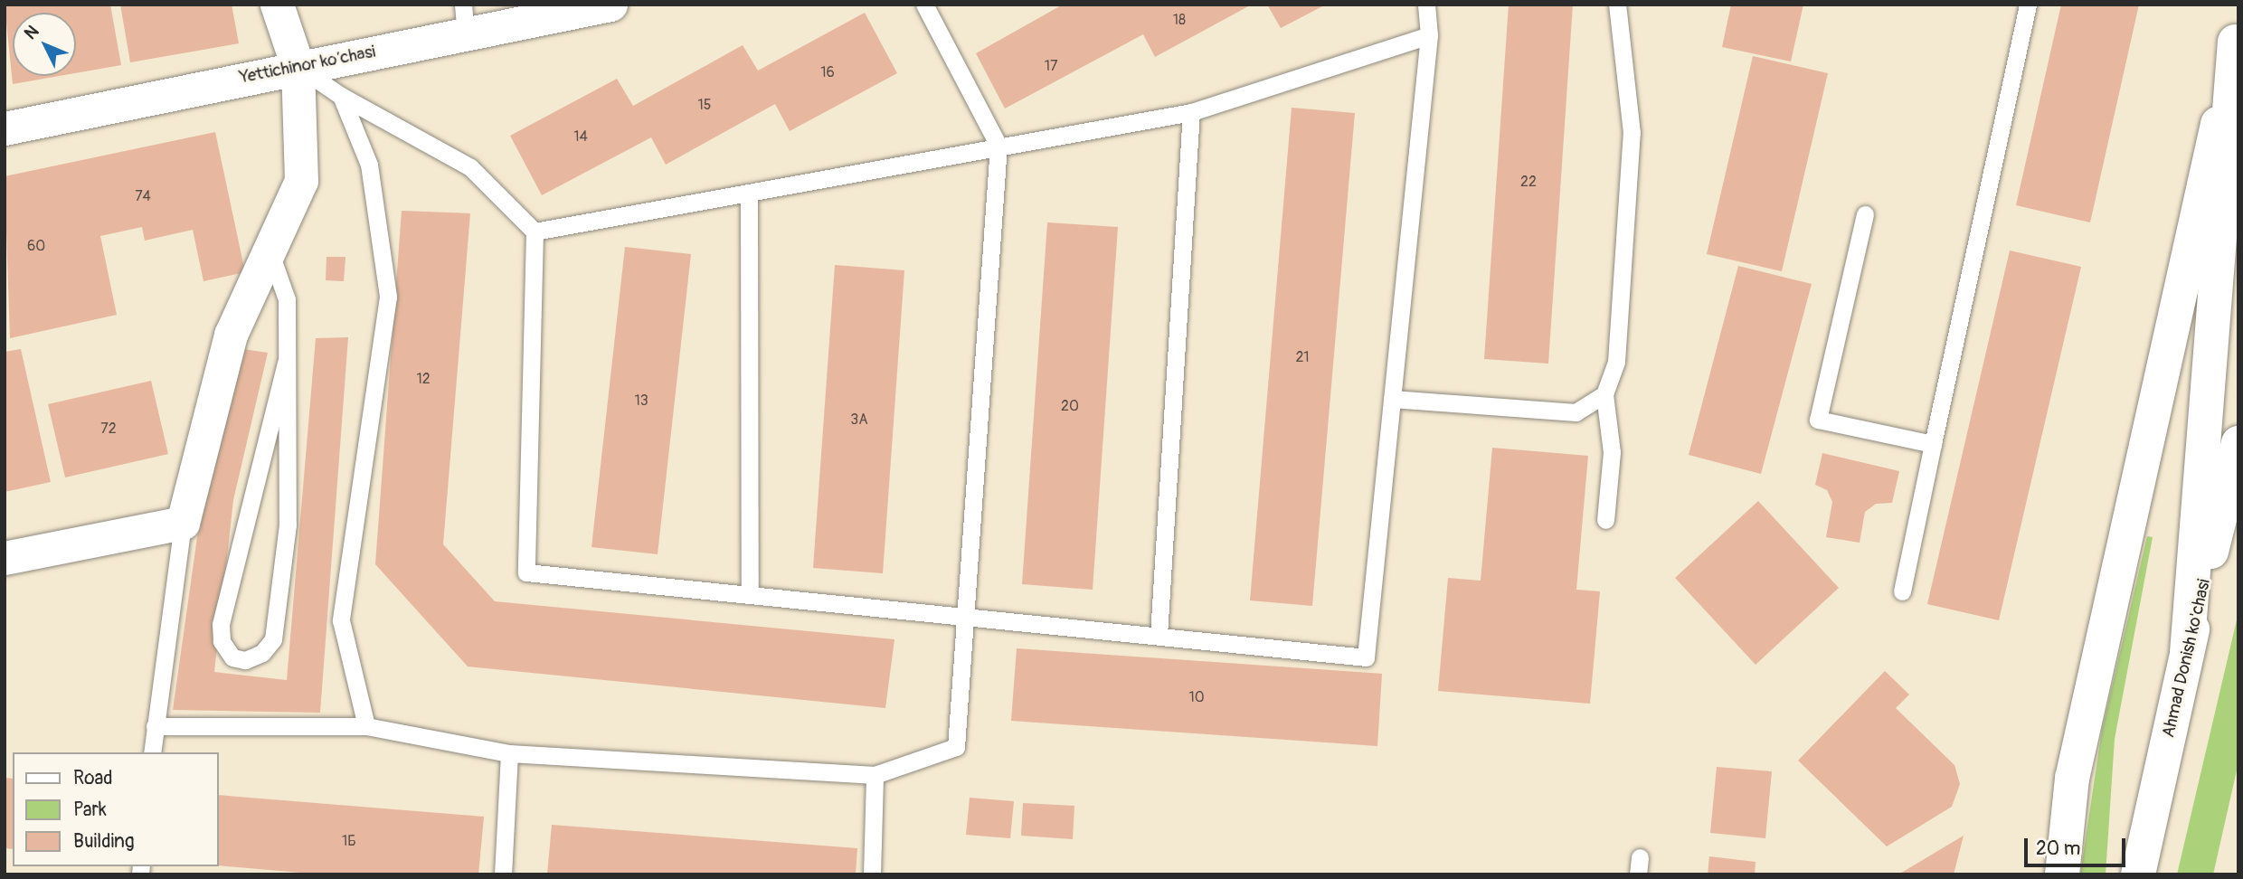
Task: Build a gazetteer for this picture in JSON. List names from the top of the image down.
{
  "streets": {
    "main road": ["Ahmad Donish ko'chasi"],
    "street": ["Yettichinor ko‘chasi"]
  },
  "house_numbers": [
    "18",
    "17",
    "16",
    "15",
    "14",
    "22",
    "74",
    "60",
    "21",
    "12",
    "13",
    "20",
    "3А",
    "72",
    "10",
    "1Б"
  ],
  "legend": ["Road", "Park", "Building"],
  "scale_bar": "20 m",
  "north": "top left"
}
